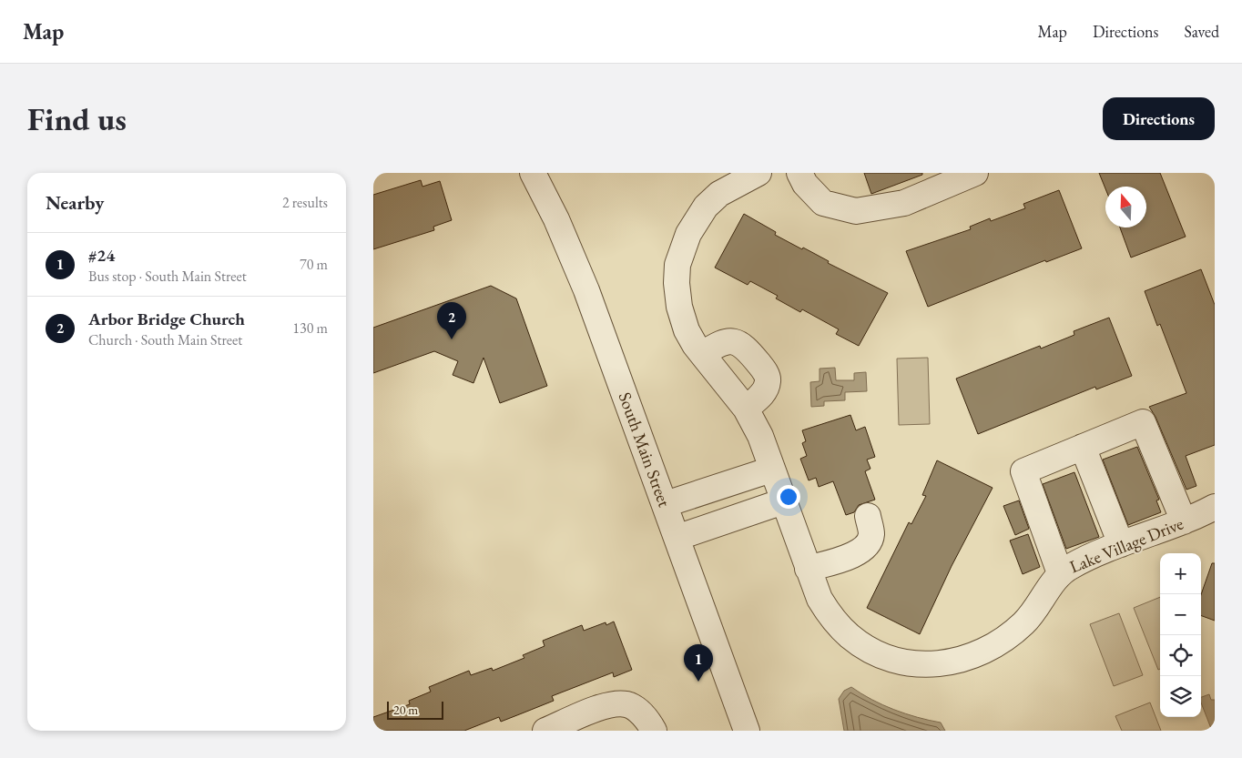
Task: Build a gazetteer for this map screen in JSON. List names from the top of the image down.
{
  "streets": {
    "street": ["South Main Street", "Lake Village Drive"]
  },
  "scale_bar": "20 m",
  "north": "top",
  "page": {
    "header": "Map",
    "nav": ["Map", "Directions", "Saved"],
    "buttons": "Directions",
    "title": "Find us",
    "heading": ["Nearby", "2 results"],
    "list": [
      {
        "mark": "1",
        "name": "#24",
        "note": "Bus stop · South Main Street",
        "value": "70 m"
      },
      {
        "mark": "2",
        "name": "Arbor Bridge Church",
        "note": "Church · South Main Street",
        "value": "130 m"
      }
    ],
    "pins": ["2", "1"],
    "map_buttons": ["+", "−"],
    "scale": "20 m"
  }
}
